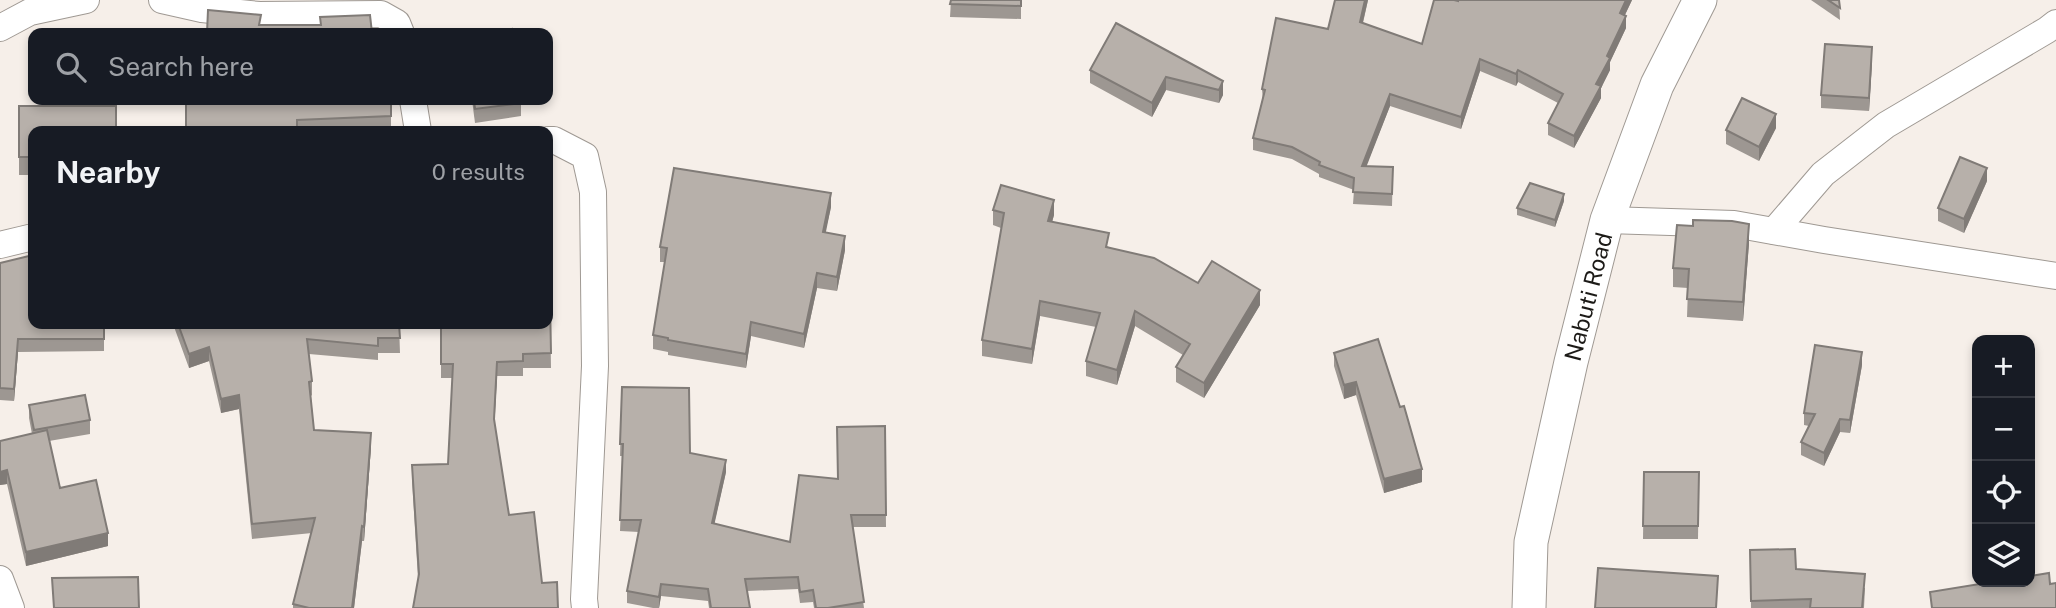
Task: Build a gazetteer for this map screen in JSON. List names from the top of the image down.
{
  "streets": {
    "street": ["Nabuti Road"]
  },
  "page": {
    "search": "Search here",
    "heading": ["Nearby", "0 results"],
    "map_buttons": ["+", "−"]
  }
}
